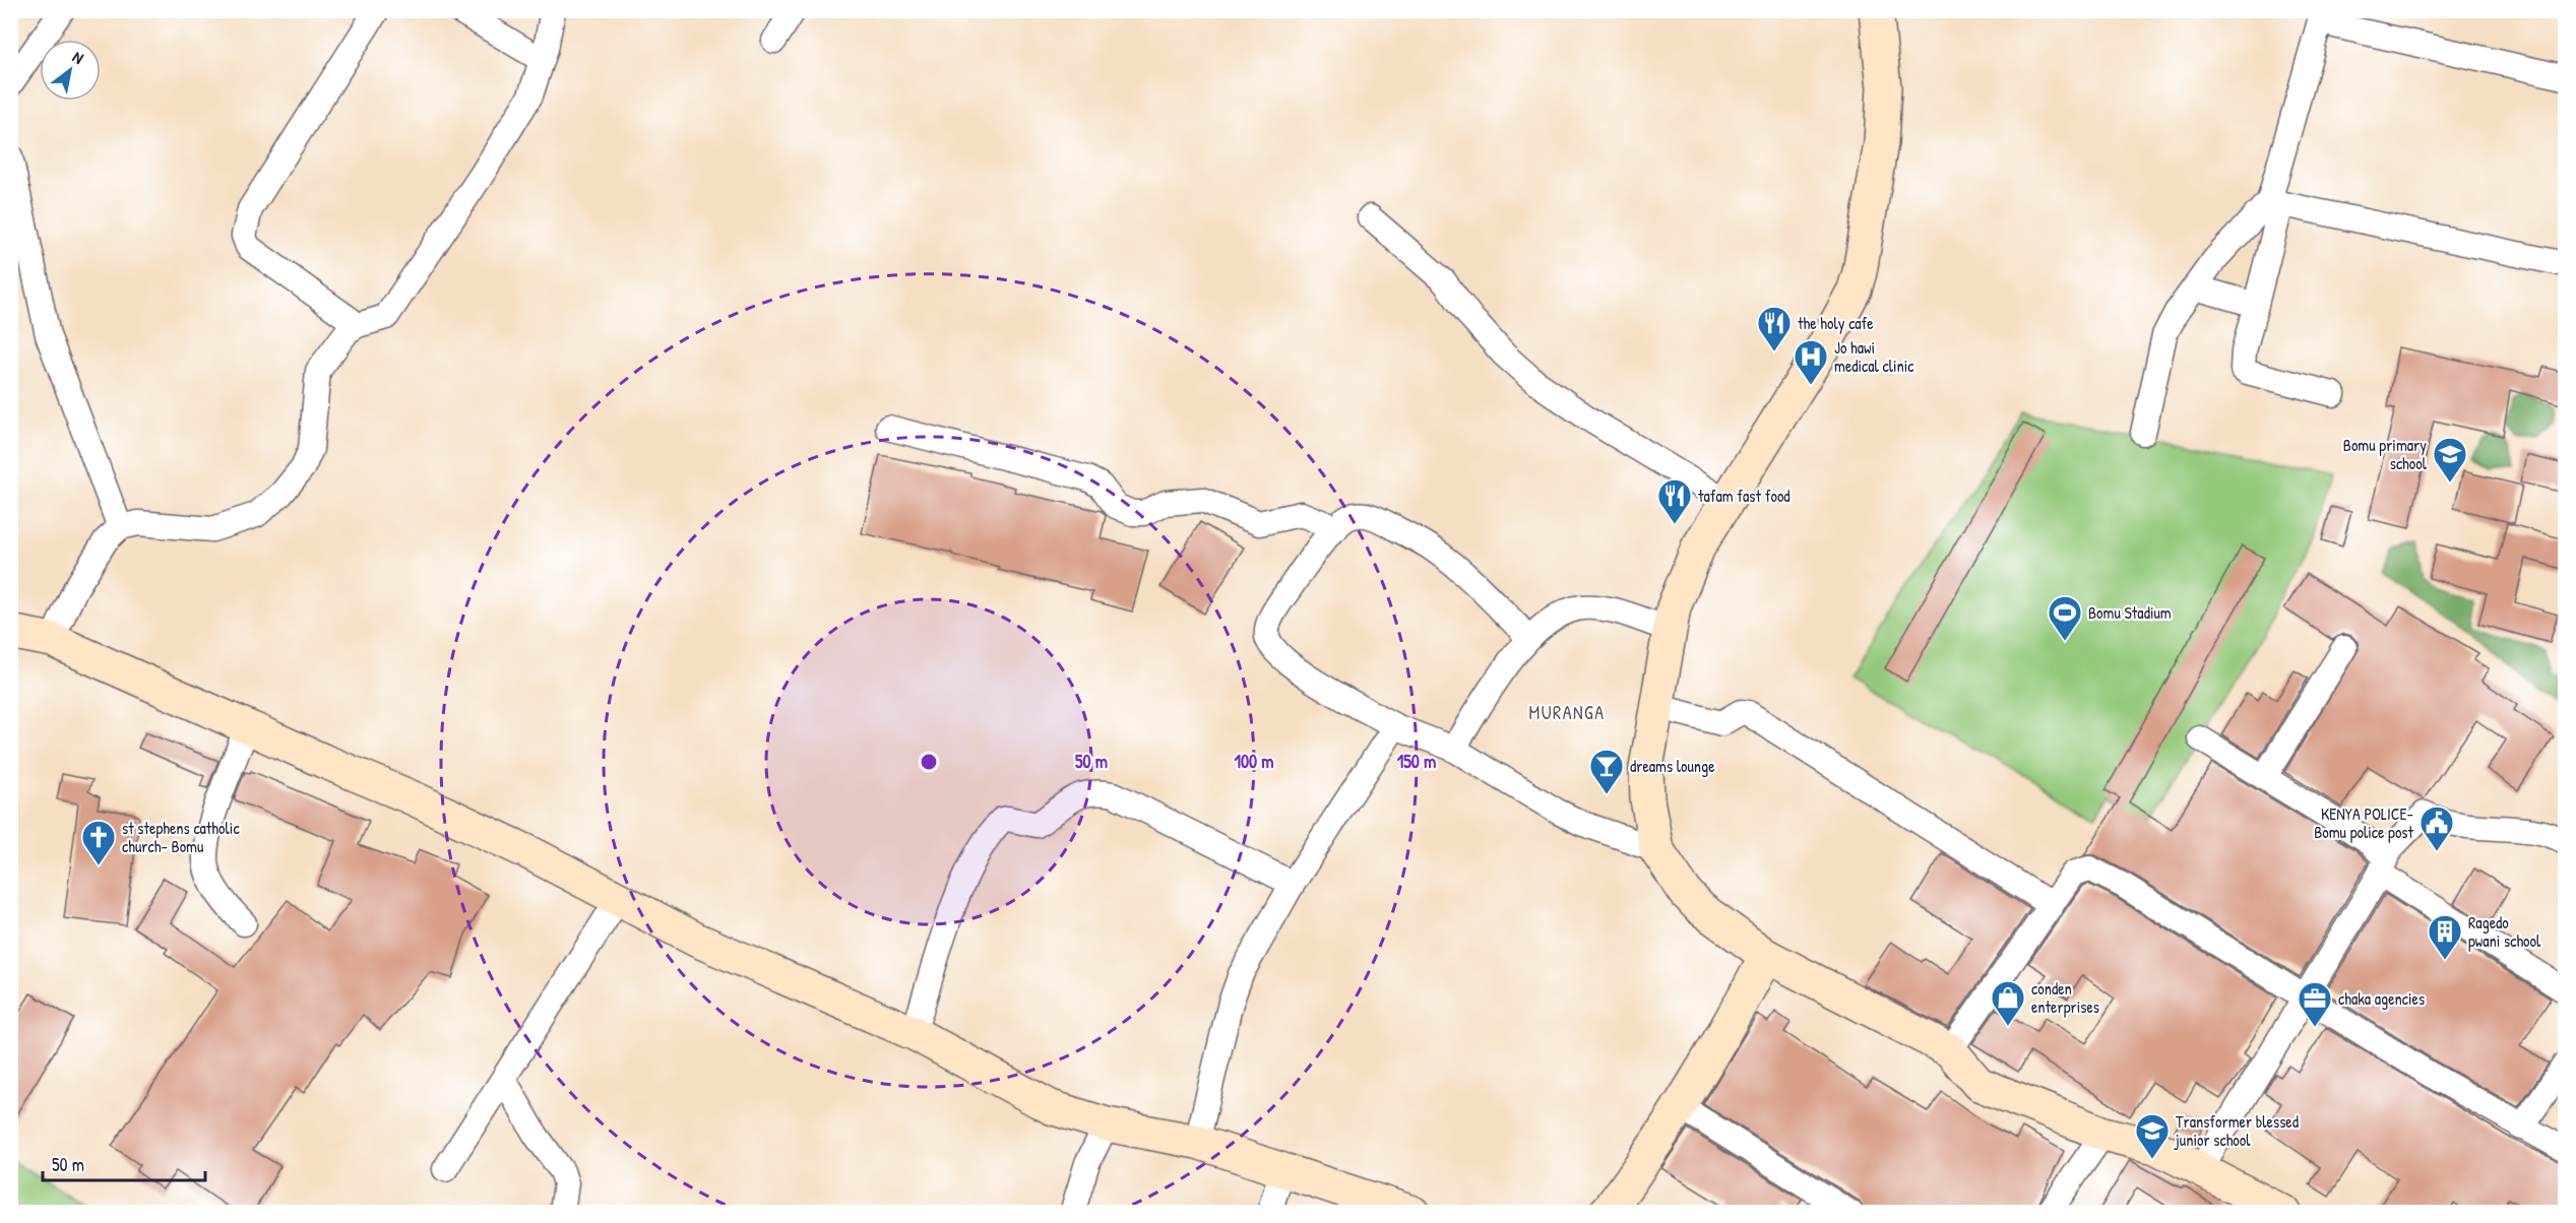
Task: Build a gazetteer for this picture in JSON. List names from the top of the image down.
{
  "districts": ["MURANGA"],
  "places": {
    "restaurant": ["the holy cafe", "tafam fast food"],
    "hospital": ["Jo hawi medical clinic"],
    "school or university": ["Bomu primary school", "Transformer blessed junior school"],
    "sports": ["Bomu Stadium"],
    "bar": ["dreams lounge"],
    "public building": ["KENYA POLICE- Bomu police post"],
    "church": ["st stephens catholic church- Bomu"],
    "building": ["Ragedo pwani school"],
    "shop": ["conden enterprises"],
    "office": ["chaka agencies"]
  },
  "scale_bar": "50 m",
  "north": "top right",
  "rings": ["50 m", "100 m", "150 m"]
}
